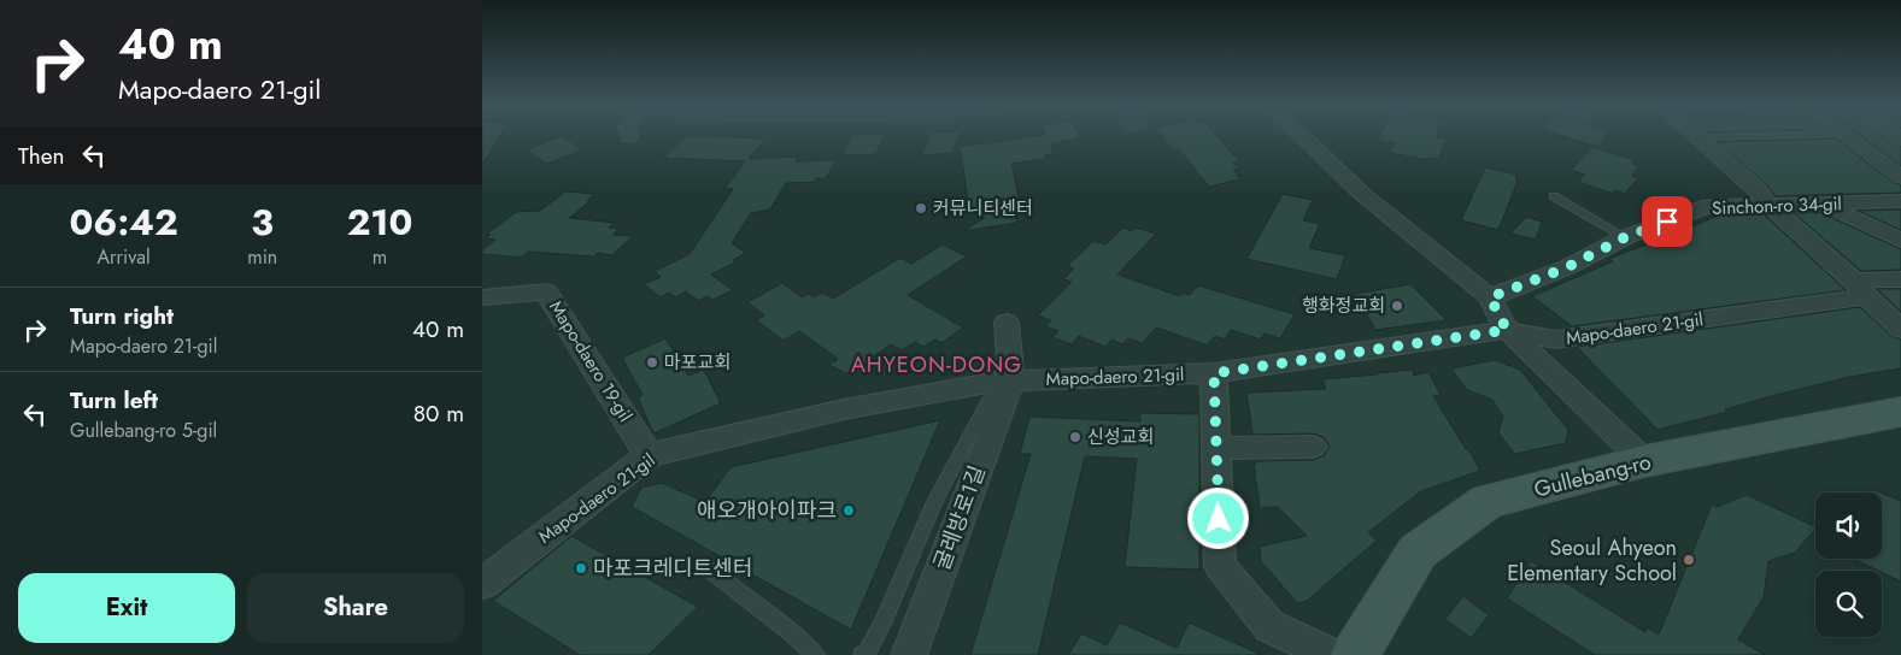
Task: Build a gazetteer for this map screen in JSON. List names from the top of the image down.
{
  "streets": {
    "street": [
      "Sinchon-ro 34-gil",
      "Mapo-daero 21-gil",
      "Mapo-daero 19-gil",
      "Gullebang-ro",
      "굴레방로1길"
    ]
  },
  "crossings": [
    ["Mapo-daero 21-gil", "Mapo-daero 19-gil"],
    ["Mapo-daero 21-gil", "굴레방로1길"]
  ],
  "districts": ["AHYEON-DONG"],
  "places": [
    "커뮤니티센터",
    "행화정교회",
    "마포교회",
    "신성교회",
    "애오개아이파크",
    "Seoul Ahyeon Elementary School",
    "마포크레디트센터"
  ],
  "page": {
    "turn": ["40 m", "Mapo-daero 21-gil"],
    "then": "Then",
    "eta": [
      "06:42",
      "Arrival",
      "3",
      "min",
      "210",
      "m"
    ],
    "list": [
      {
        "name": "Turn right",
        "note": "Mapo-daero 21-gil",
        "value": "40 m"
      },
      {
        "name": "Turn left",
        "note": "Gullebang-ro 5-gil",
        "value": "80 m"
      }
    ],
    "buttons": ["Exit", "Share"]
  }
}
